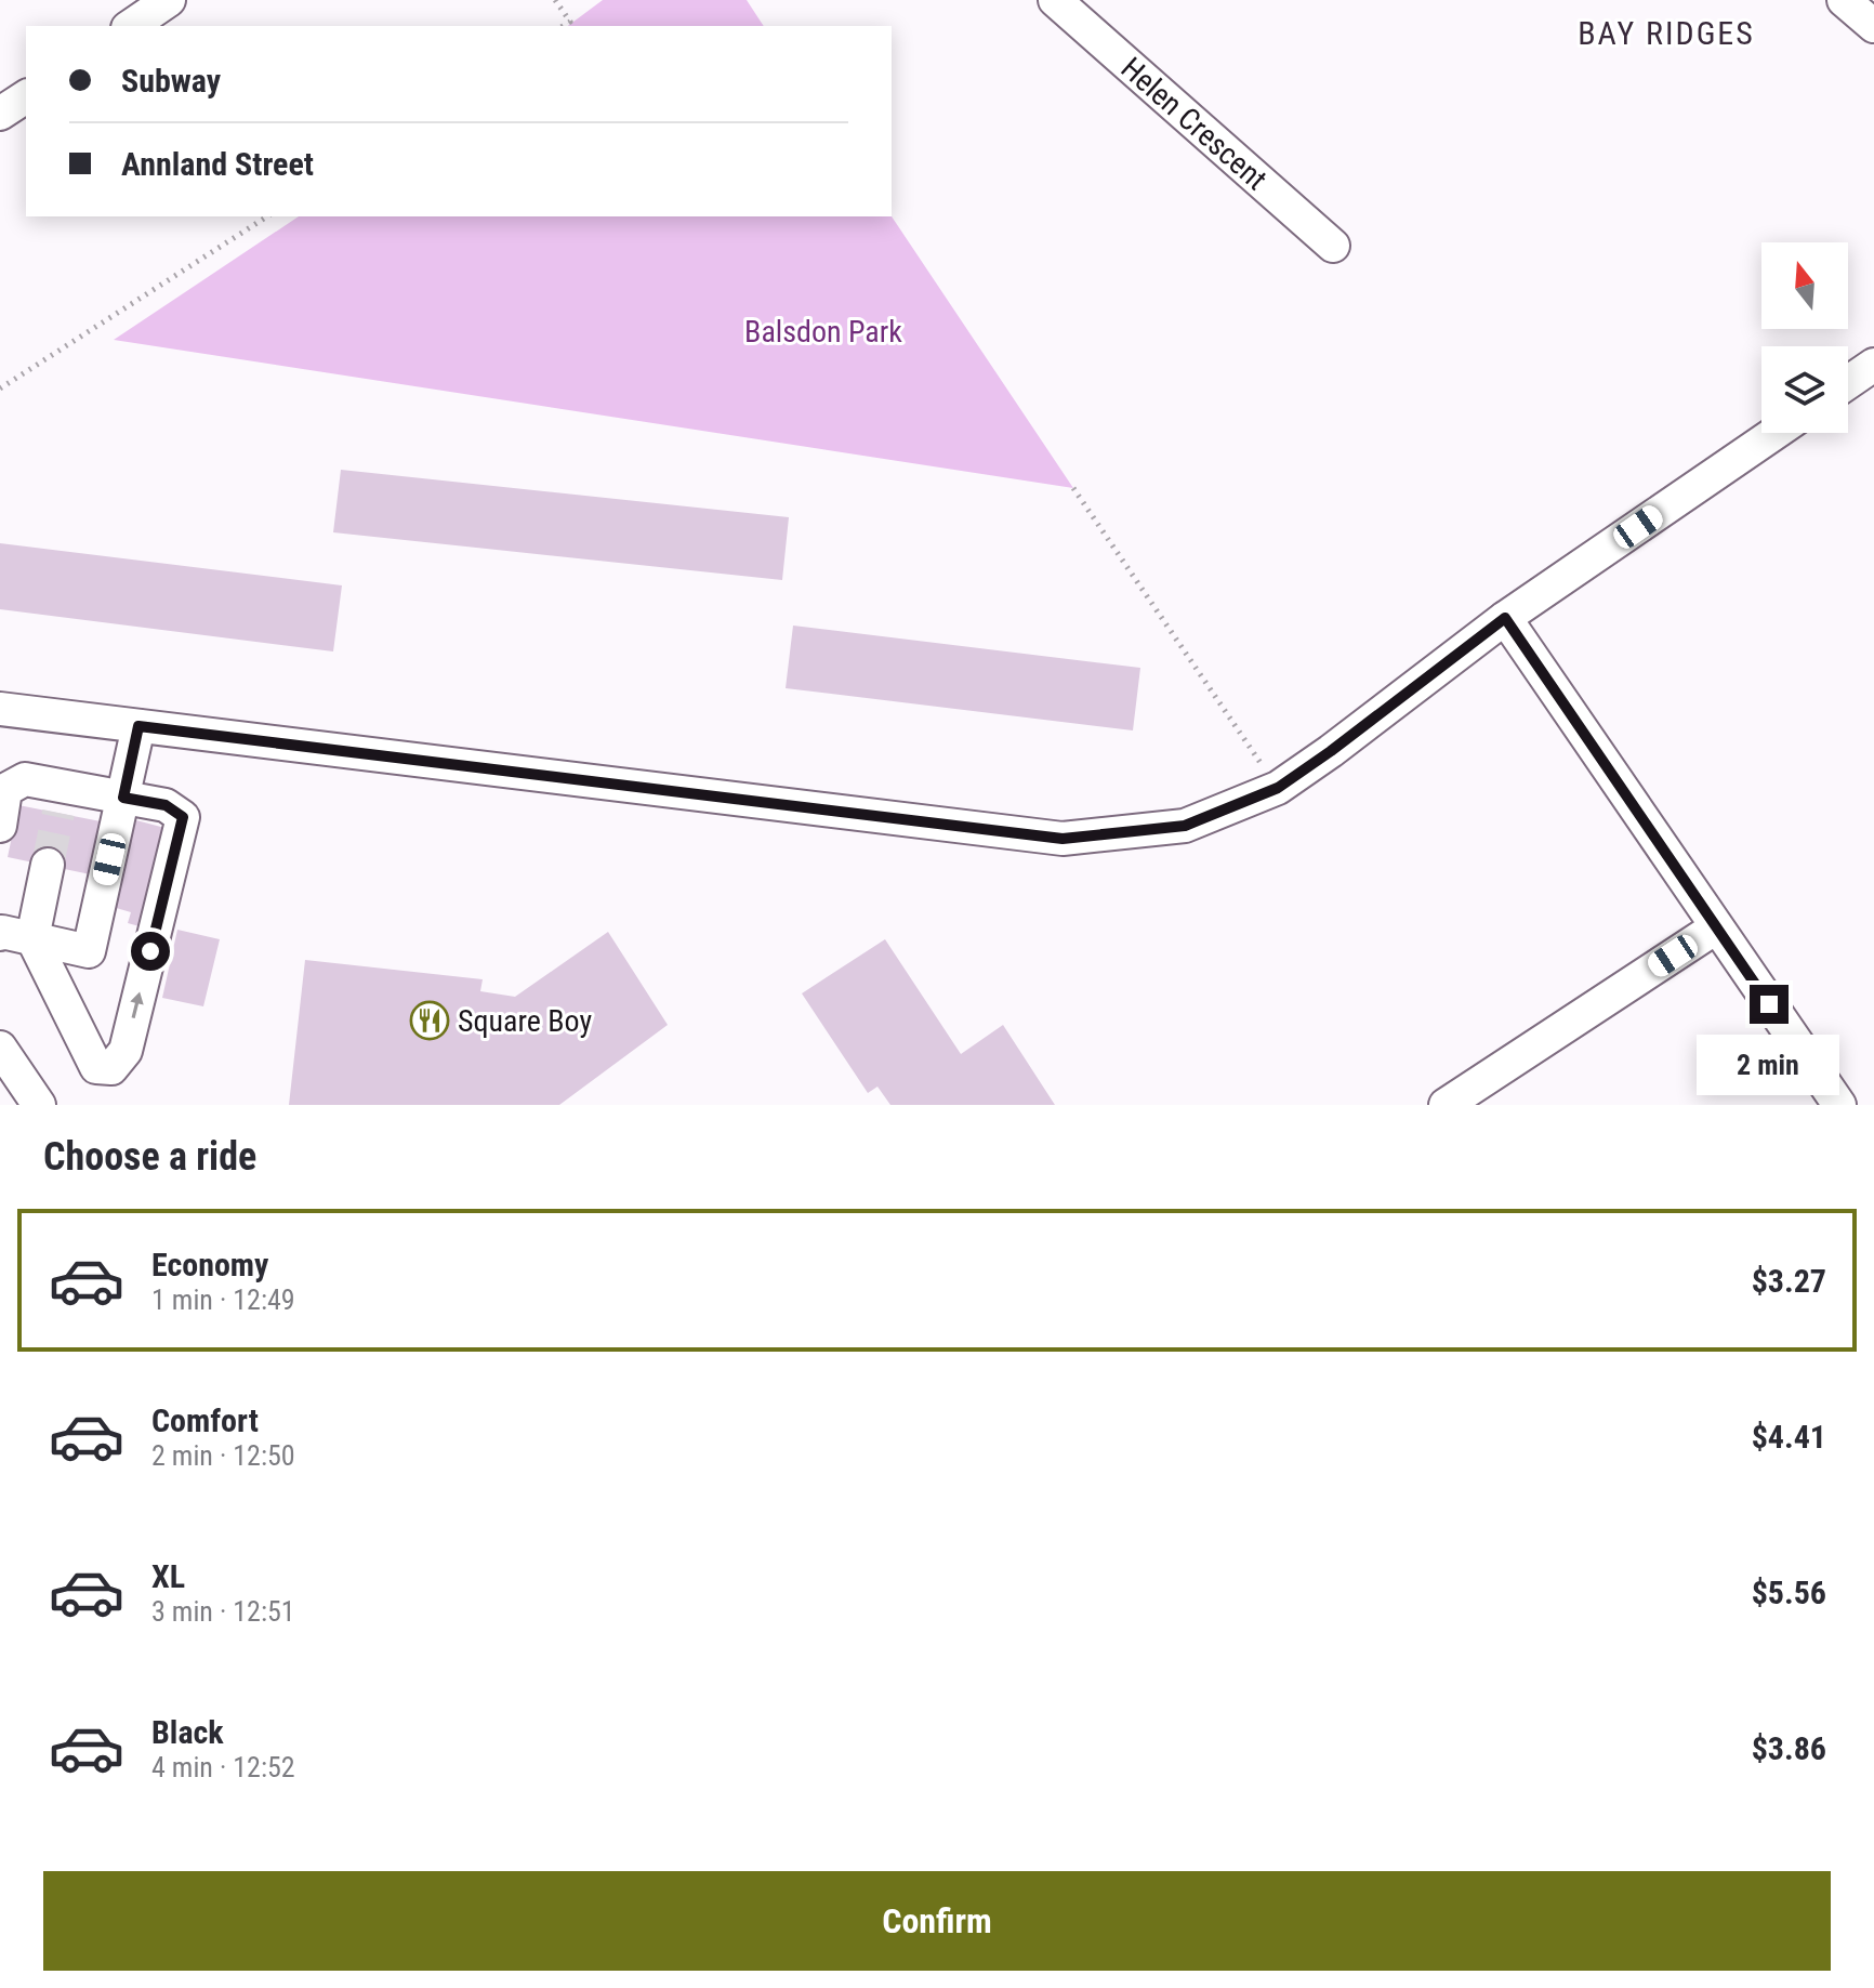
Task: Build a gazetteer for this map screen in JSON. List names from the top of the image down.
{
  "streets": {
    "street": ["Helen Crescent"]
  },
  "districts": ["BAY RIDGES"],
  "parks": ["Balsdon Park"],
  "places": {
    "restaurant": ["Square Boy"]
  },
  "north": "top",
  "page": {
    "banner": ["Subway", "Annland Street"],
    "bubble": "2 min",
    "heading": "Choose a ride",
    "list": [
      {
        "name": "Economy",
        "note": "1 min · 12:49",
        "value": "$3.27"
      },
      {
        "name": "Comfort",
        "note": "2 min · 12:50",
        "value": "$4.41"
      },
      {
        "name": "XL",
        "note": "3 min · 12:51",
        "value": "$5.56"
      },
      {
        "name": "Black",
        "note": "4 min · 12:52",
        "value": "$3.86"
      }
    ],
    "buttons": "Confirm"
  }
}
